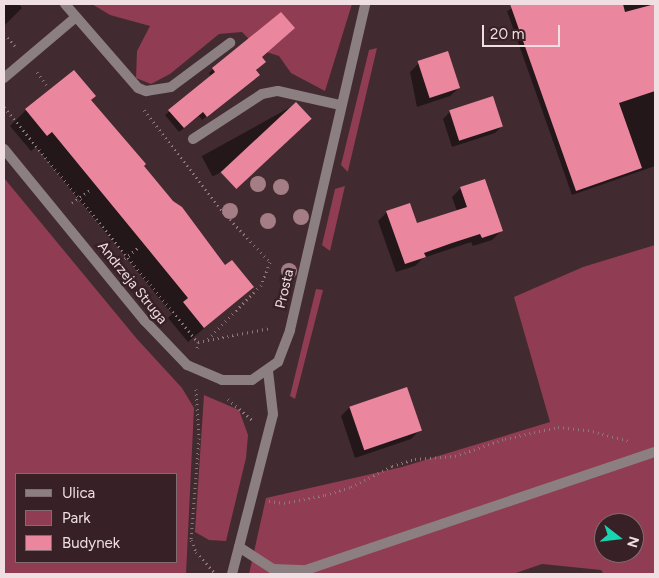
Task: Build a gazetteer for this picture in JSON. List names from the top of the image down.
{
  "streets": {
    "street": ["Andrzeja Struga", "Prosta"]
  },
  "crossings": [
    ["Andrzeja Struga", "Prosta"]
  ],
  "legend": ["Ulica", "Park", "Budynek"],
  "scale_bar": "20 m",
  "north": "right"
}
